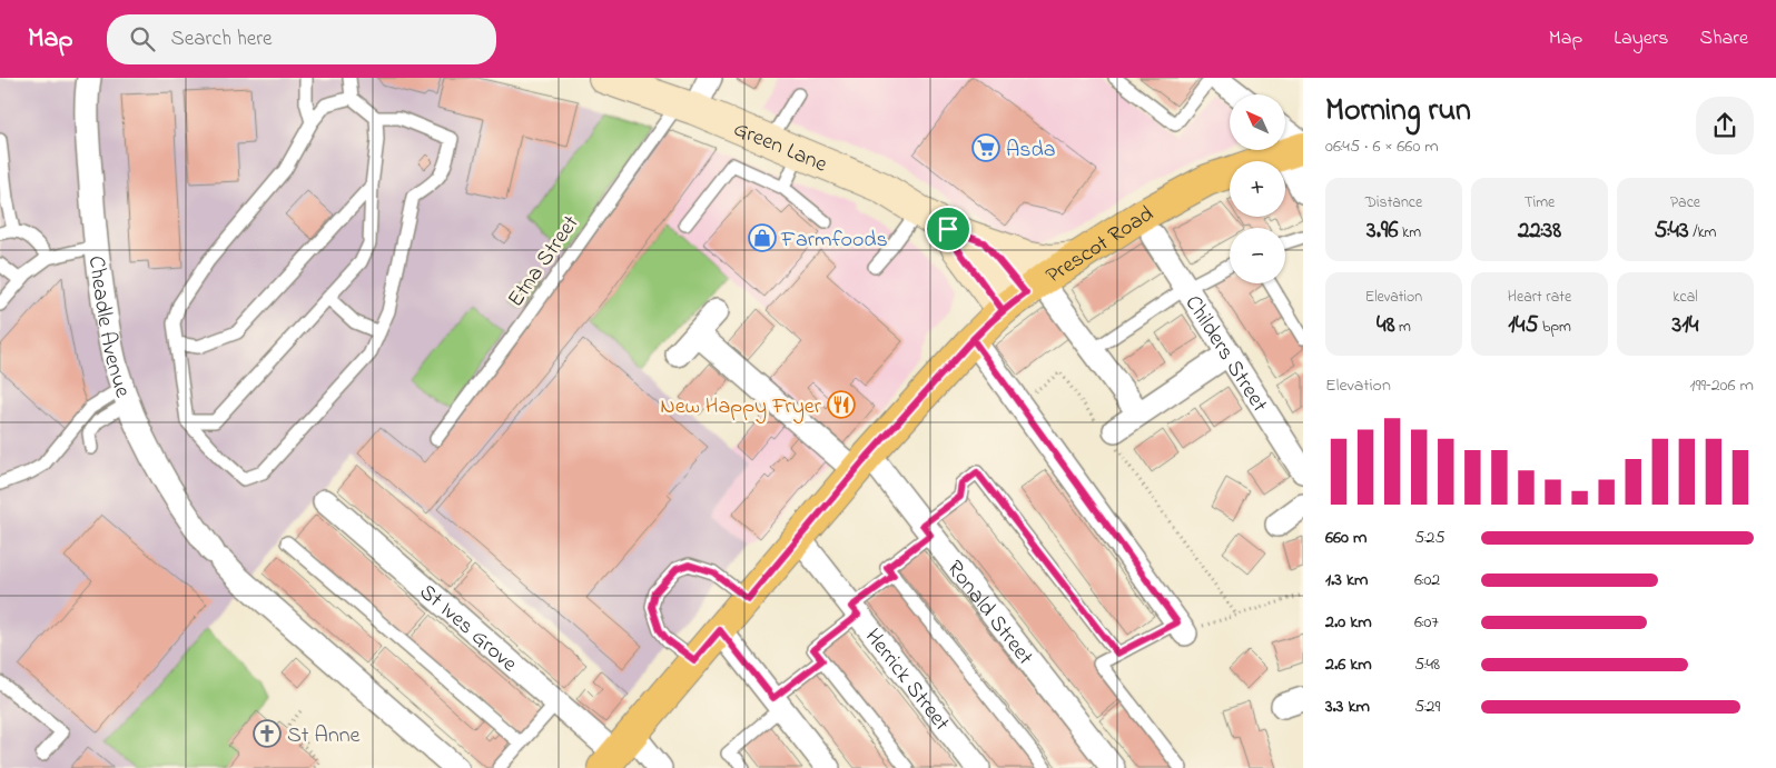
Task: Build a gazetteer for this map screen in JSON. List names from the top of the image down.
{
  "streets": {
    "main road": ["Green Lane", "Prescot Road"],
    "street": [
      "Cheadle Avenue",
      "Childers Street",
      "Ronald Street",
      "St Ives Grove",
      "Herrick Street"
    ],
    "lane": ["Etna Street"]
  },
  "crossings": [
    ["Green Lane", "Prescot Road"],
    ["Green Lane", "Etna Street"],
    ["Prescot Road", "Ronald Street"],
    ["Prescot Road", "St Ives Grove"],
    ["Prescot Road", "Herrick Street"]
  ],
  "places": {
    "supermarket": ["Asda"],
    "shop": ["Farmfoods"],
    "restaurant": ["New Happy Fryer"],
    "church": ["St Anne"]
  },
  "north": "top left",
  "page": {
    "header": "Map",
    "search": "Search here",
    "nav": ["Map", "Layers", "Share"],
    "heading": ["Morning run", "06:45 · 6 × 660 m"],
    "map_buttons": ["+", "−"],
    "stats": [
      ["Distance", "3.96 km"],
      ["Time", "22:38"],
      ["Pace", "5:43 /km"],
      ["Elevation", "48 m"],
      ["Heart rate", "145 bpm"],
      ["kcal", "314"]
    ],
    "chart": ["Elevation", "199–206 m"],
    "list": [
      {
        "name": "660 m",
        "note": "5:25"
      },
      {
        "name": "1.3 km",
        "note": "6:02"
      },
      {
        "name": "2.0 km",
        "note": "6:07"
      },
      {
        "name": "2.6 km",
        "note": "5:48"
      },
      {
        "name": "3.3 km",
        "note": "5:29"
      }
    ]
  }
}
